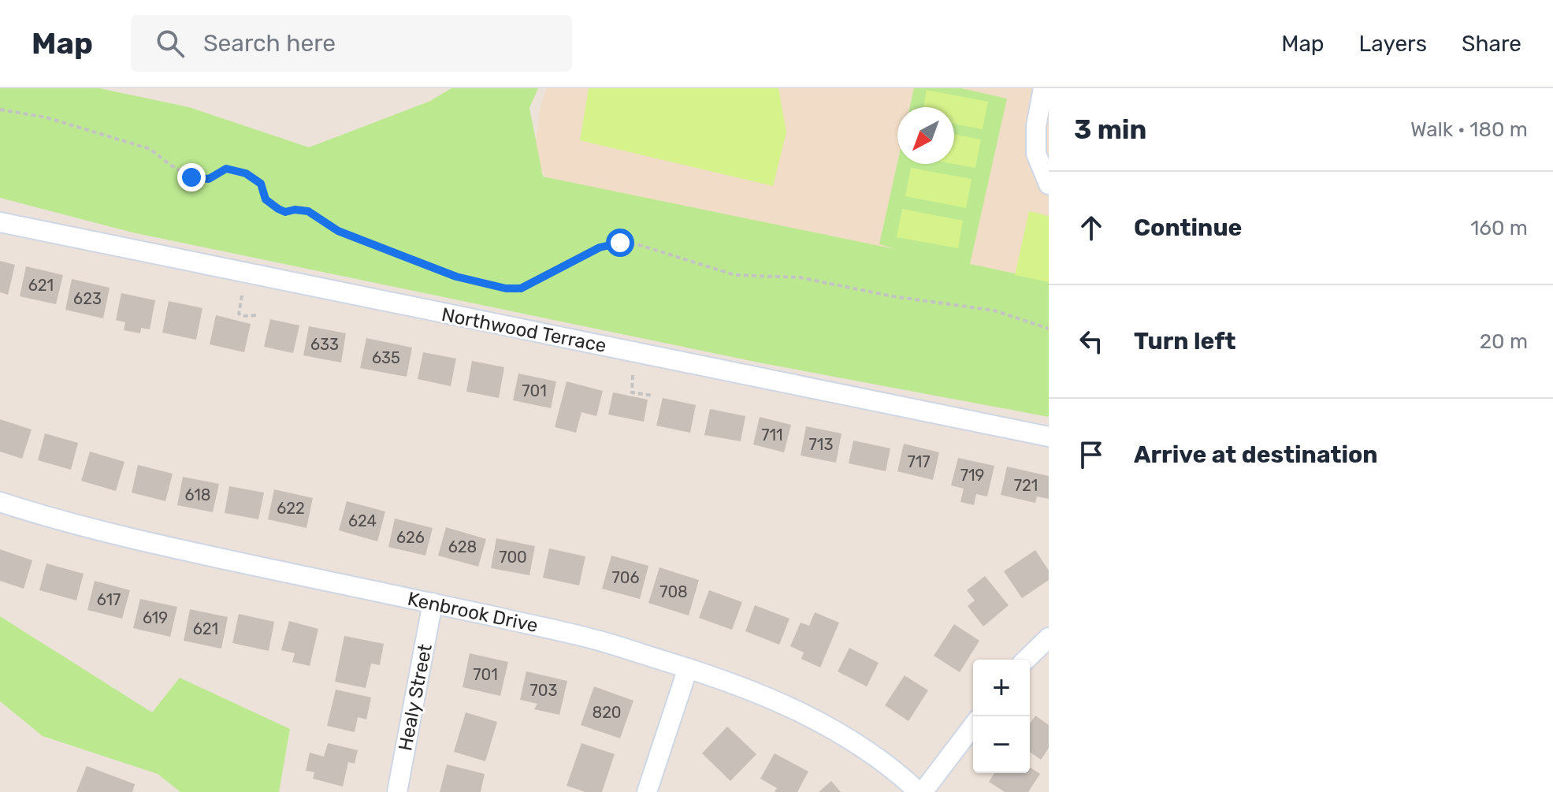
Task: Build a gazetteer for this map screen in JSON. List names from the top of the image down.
{
  "streets": {
    "street": ["Northwood Terrace", "Kenbrook Drive", "Healy Street"]
  },
  "crossings": [
    ["Kenbrook Drive", "Healy Street"]
  ],
  "house_numbers": [
    "621",
    "623",
    "633",
    "635",
    "701",
    "711",
    "713",
    "717",
    "719",
    "721",
    "618",
    "622",
    "624",
    "626",
    "628",
    "700",
    "706",
    "708",
    "617",
    "619",
    "621",
    "701",
    "703",
    "820"
  ],
  "north": "bottom left",
  "page": {
    "header": "Map",
    "search": "Search here",
    "nav": ["Map", "Layers", "Share"],
    "heading": ["3 min", "Walk · 180 m"],
    "list": [
      ["Continue", "160 m"],
      ["Turn left", "20 m"],
      "Arrive at destination"
    ],
    "map_buttons": ["+", "−"]
  }
}
